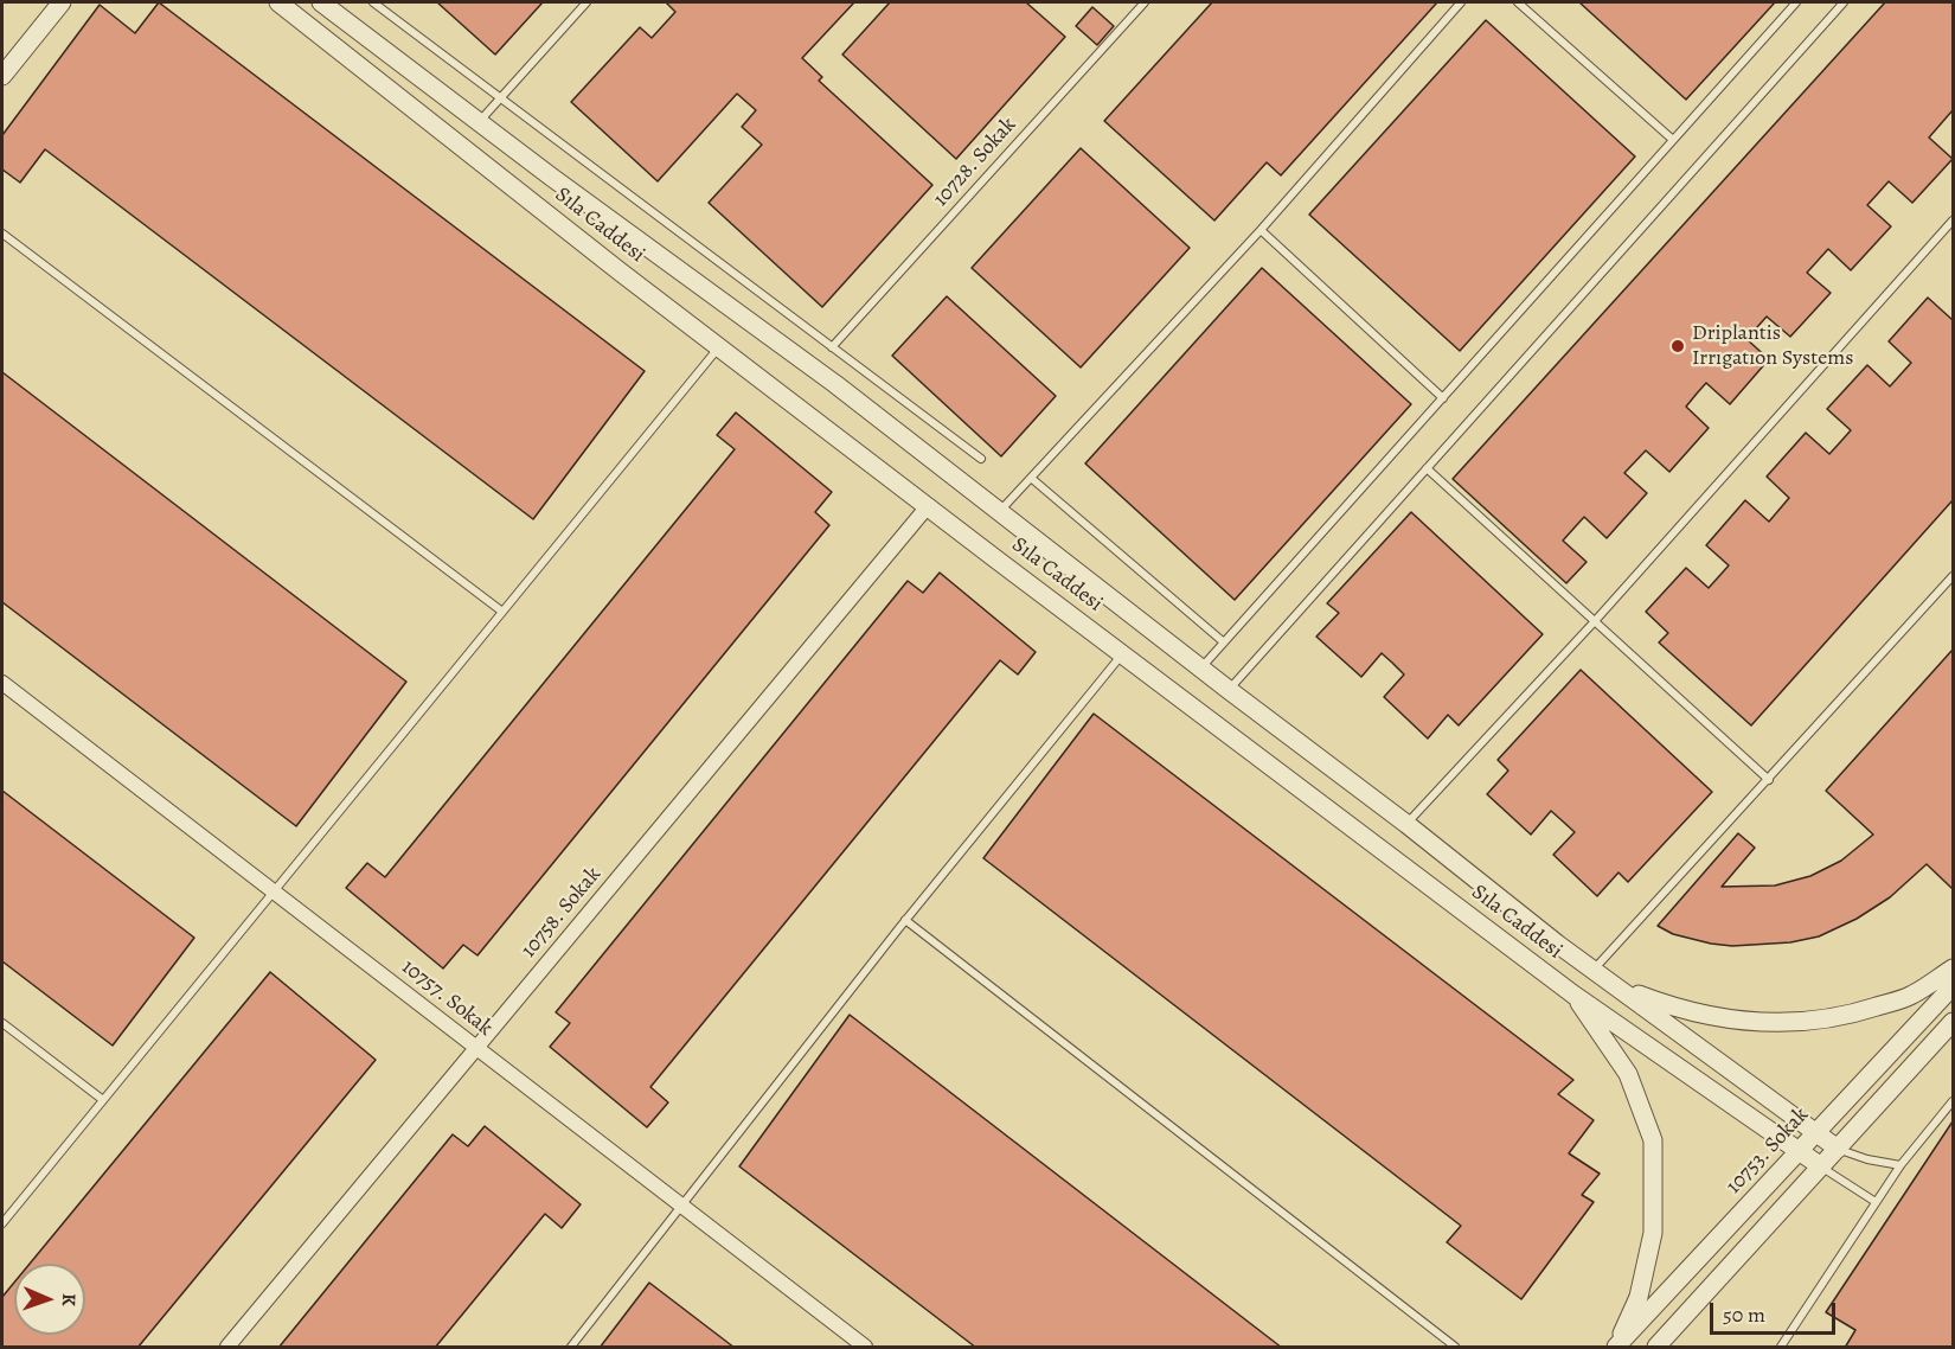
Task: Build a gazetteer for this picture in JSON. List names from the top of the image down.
{
  "streets": {
    "street": [
      "Sıla Caddesi",
      "10758. Sokak",
      "10757. Sokak",
      "10753. Sokak"
    ],
    "lane": ["10728. Sokak"]
  },
  "crossings": [
    ["Sıla Caddesi", "10758. Sokak"],
    ["Sıla Caddesi", "10753. Sokak"],
    ["10758. Sokak", "10757. Sokak"]
  ],
  "places": ["Driplantis Irrıgatıon Systems"],
  "scale_bar": "50 m",
  "north": "right"
}
